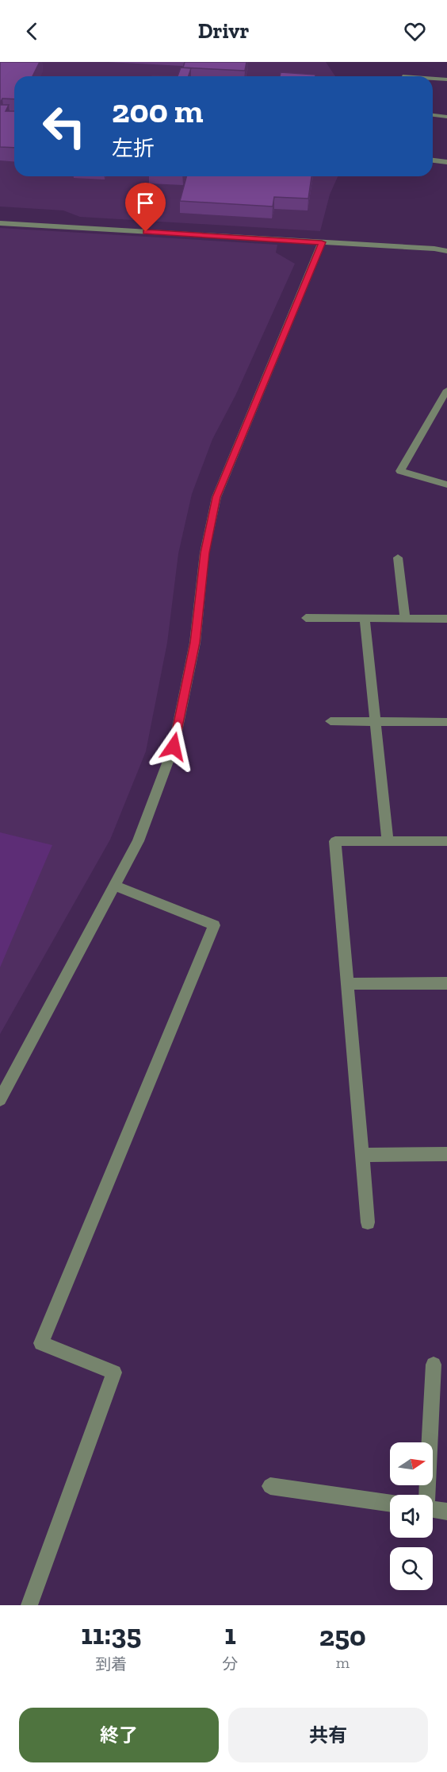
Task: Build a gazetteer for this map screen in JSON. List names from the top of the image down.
{
  "north": "right",
  "page": {
    "header": "Drivr",
    "turn": ["200 m", "左折"],
    "eta": [
      "11:35",
      "到着",
      "1",
      "分",
      "250",
      "m"
    ],
    "buttons": ["終了", "共有"]
  }
}
